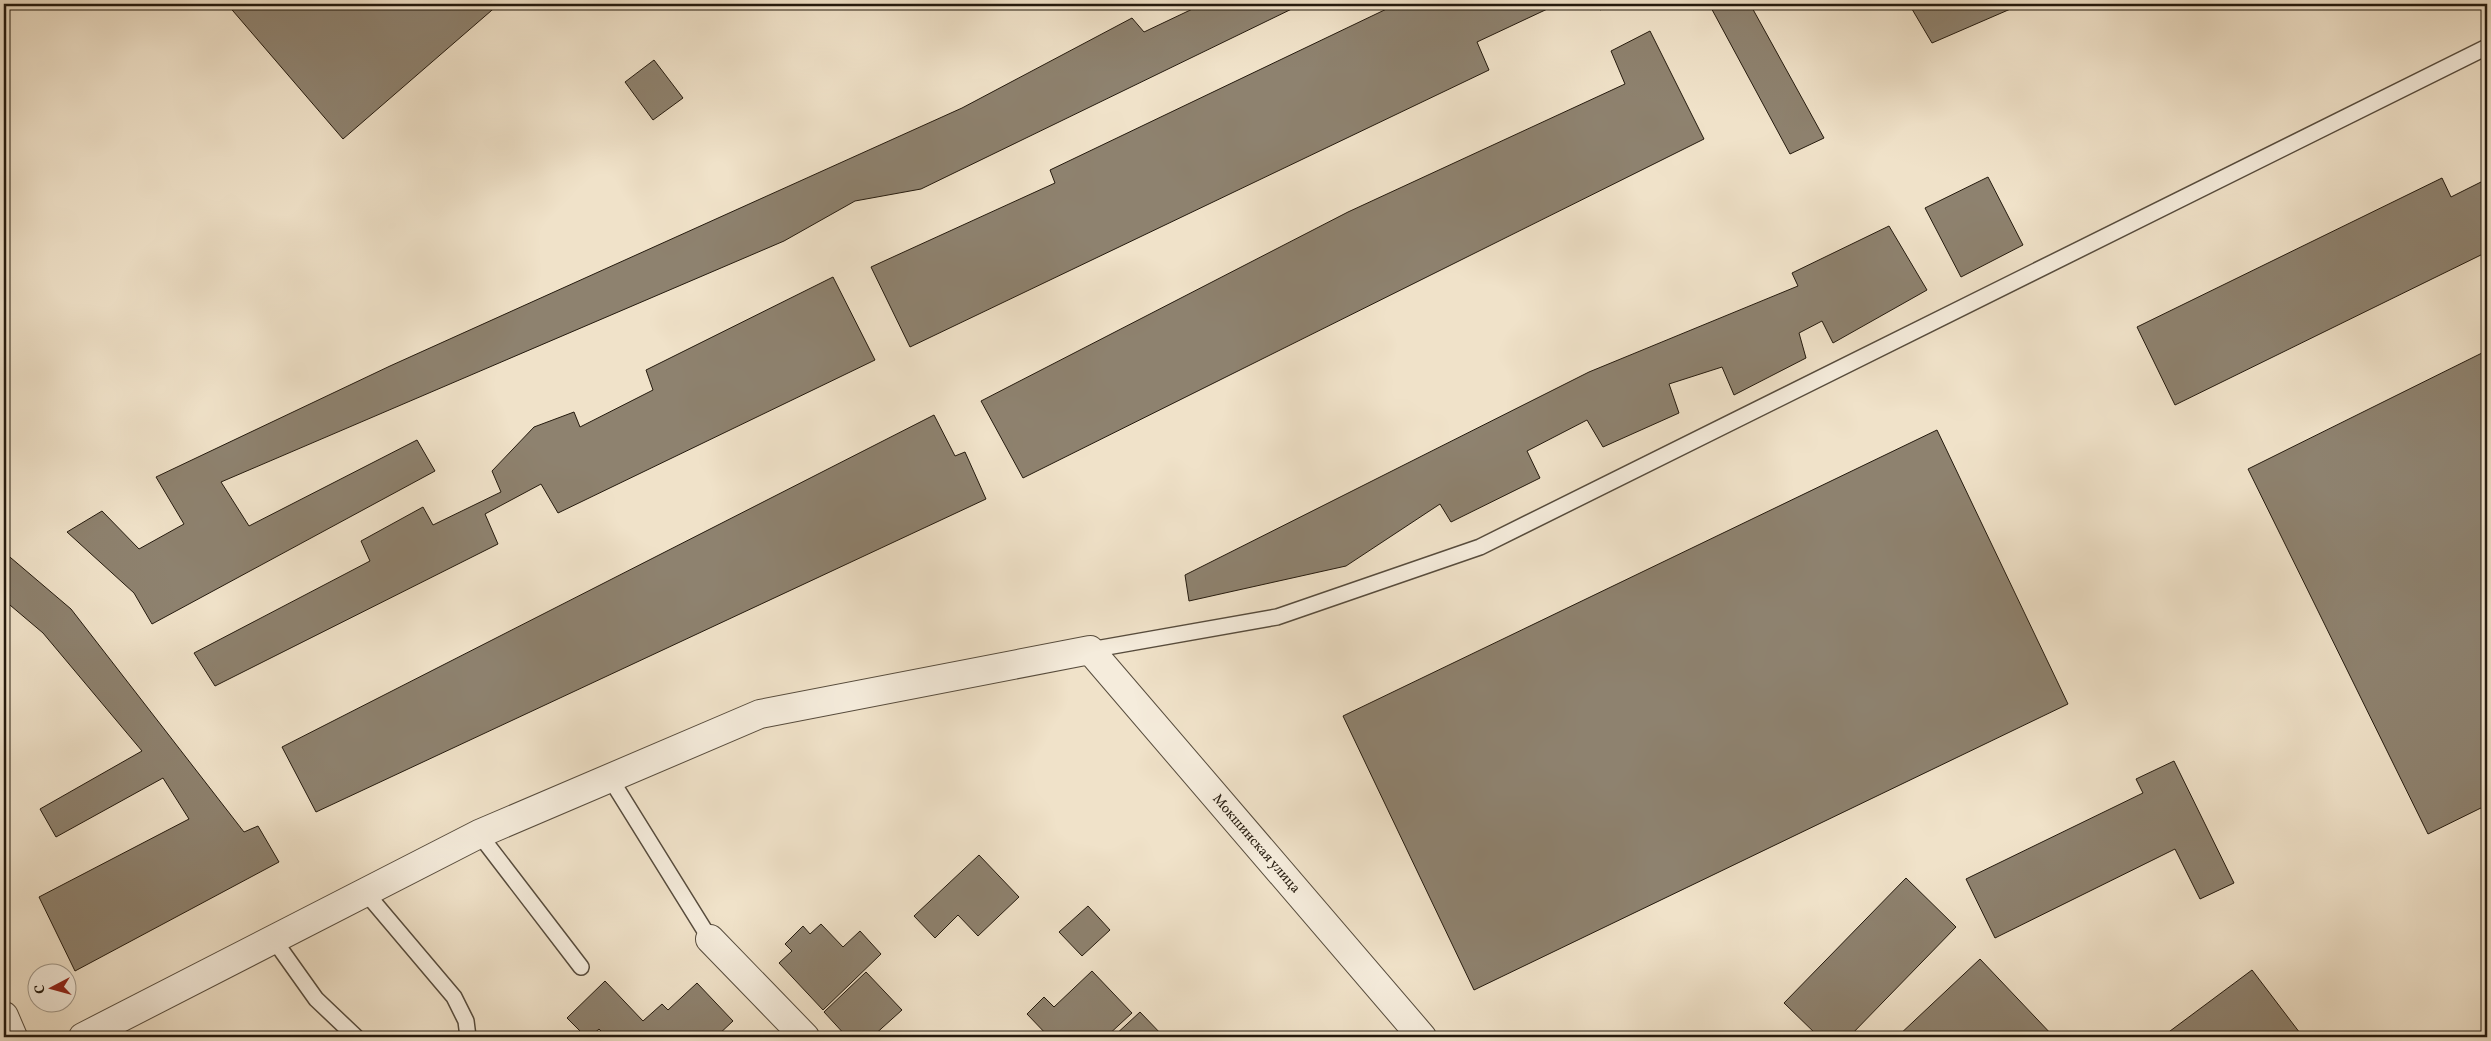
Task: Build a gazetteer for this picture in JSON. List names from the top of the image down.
{
  "streets": {
    "street": ["Мокшинская улица"]
  },
  "north": "left"
}
